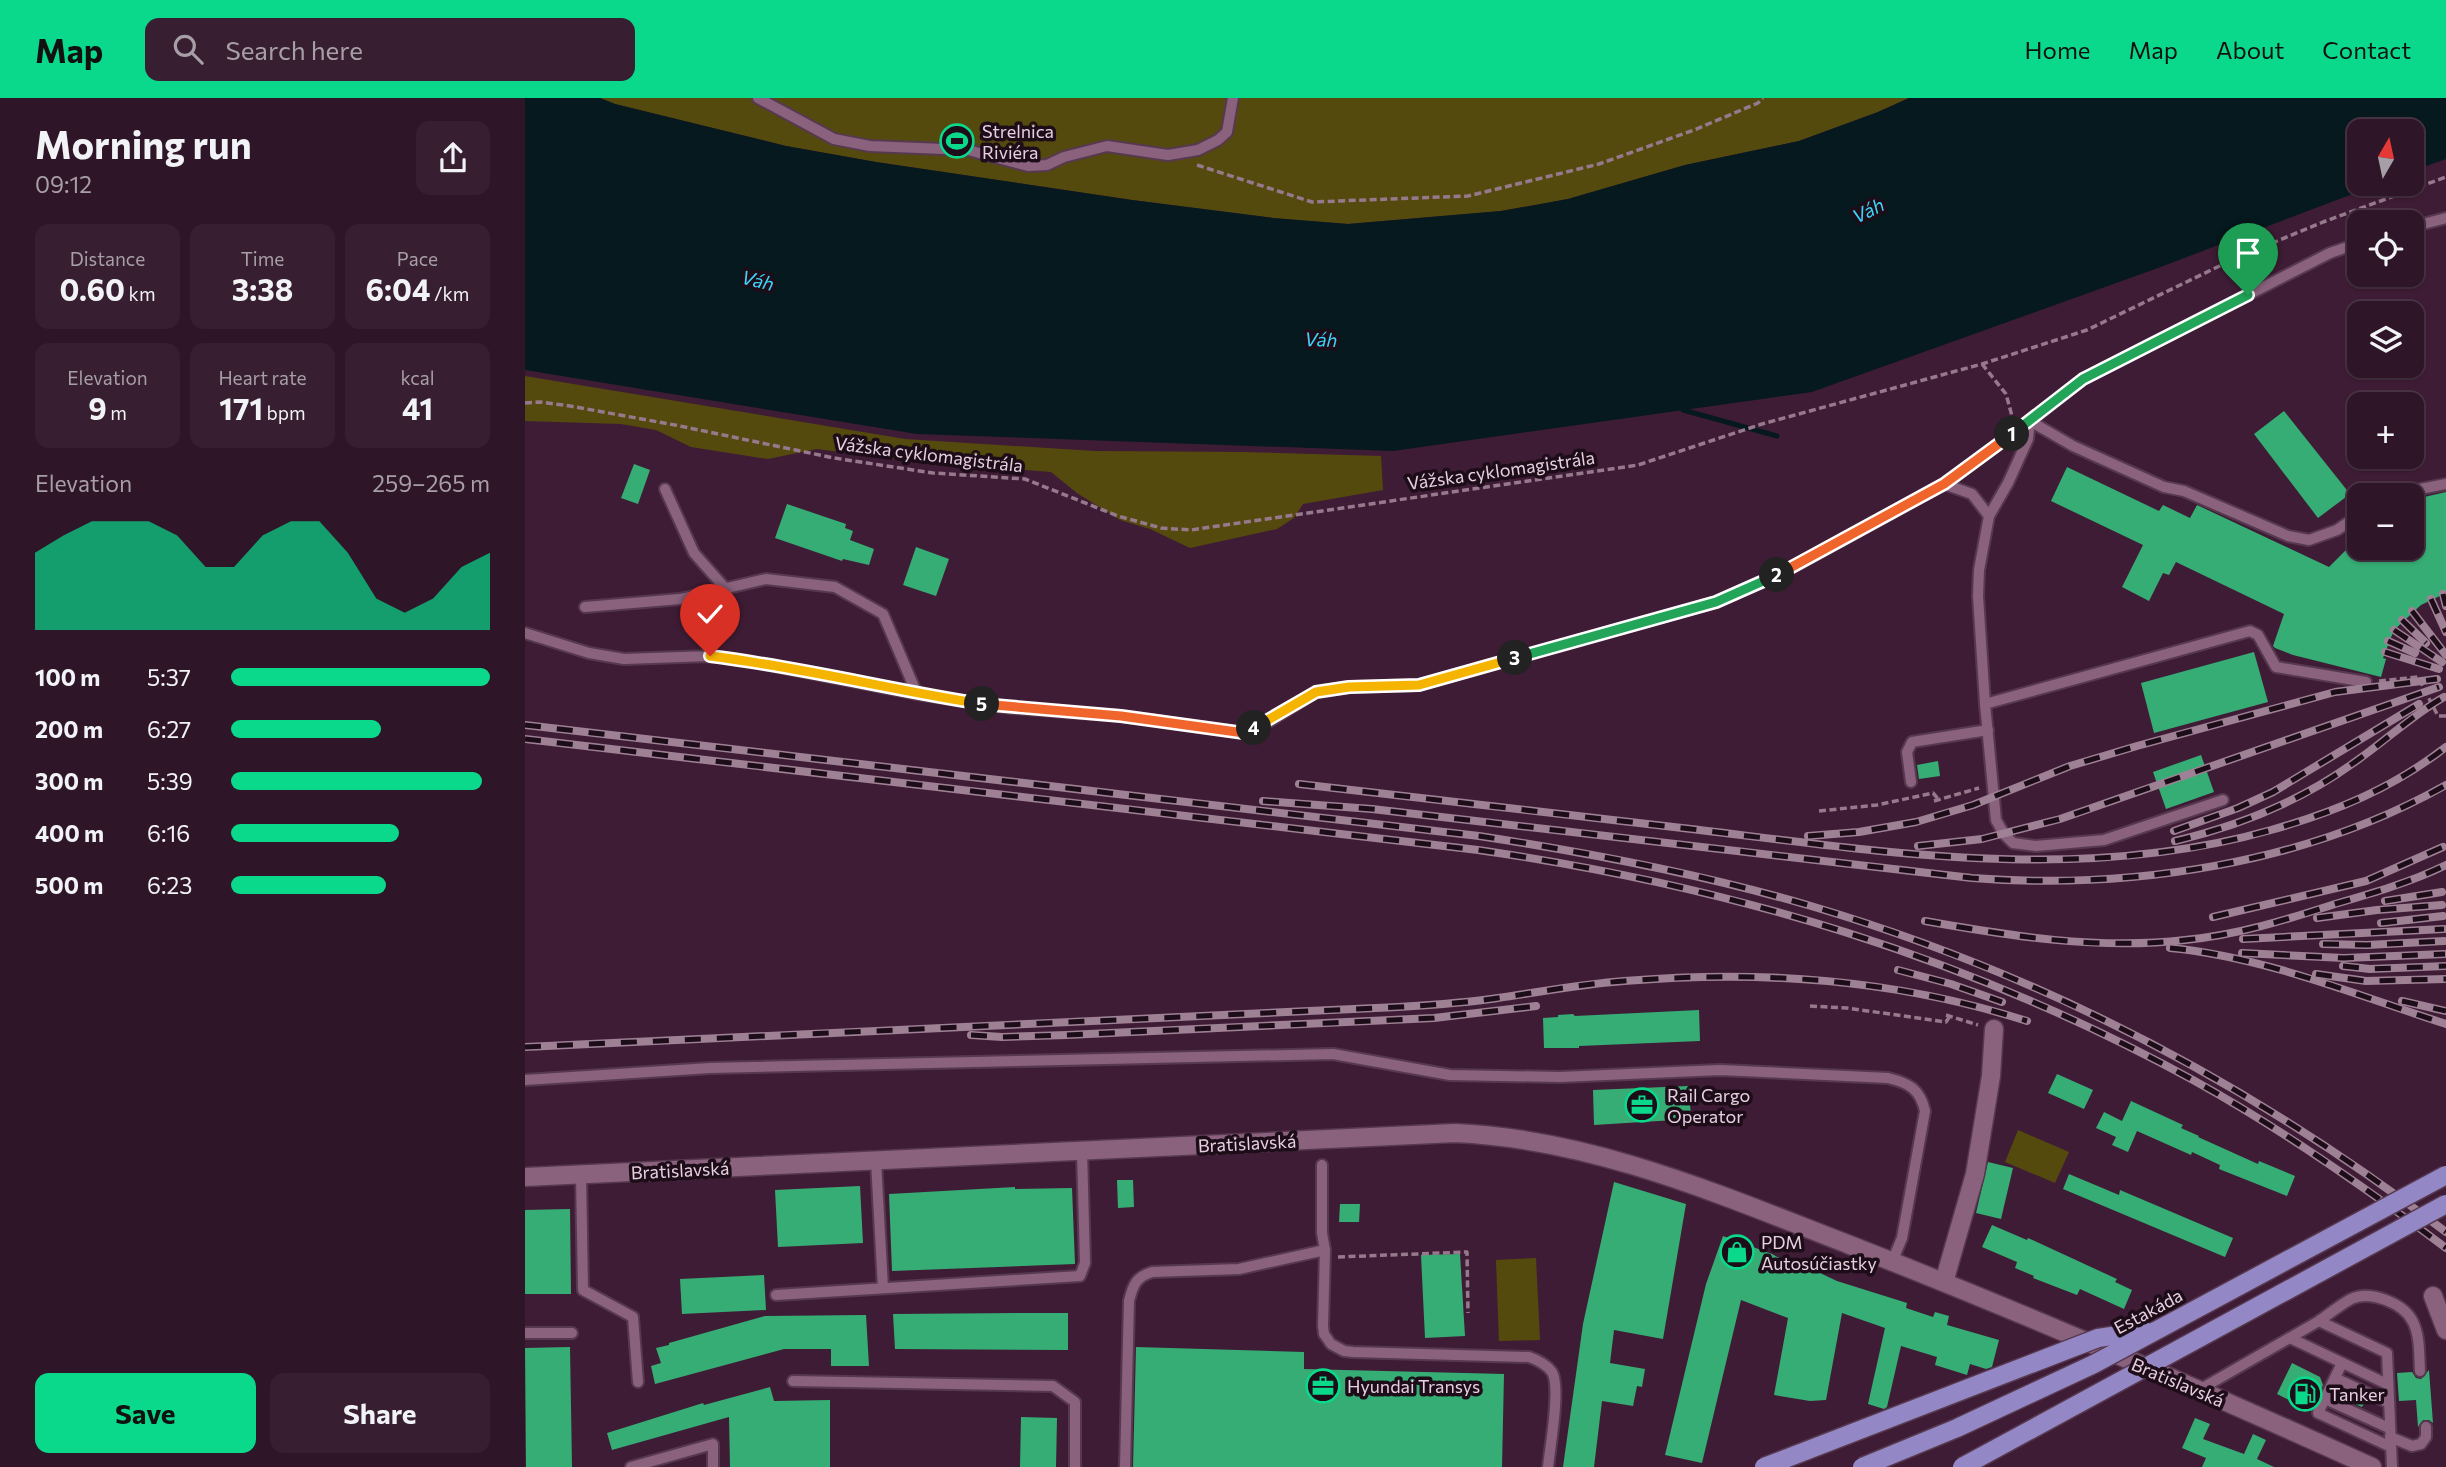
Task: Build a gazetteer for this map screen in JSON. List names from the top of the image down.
{
  "streets": {
    "main road": ["Estakáda"],
    "street": ["Bratislavská"],
    "path": ["Vážska cyklomagistrála"]
  },
  "water": ["Váh"],
  "places": {
    "sports": ["Strelnica Riviéra"],
    "office": ["Rail Cargo Operator", "Hyundai Transys"],
    "shop": ["PDM Autosúčiastky"],
    "fuel station": ["Tanker"]
  },
  "north": "top",
  "page": {
    "header": "Map",
    "search": "Search here",
    "nav": [
      "Home",
      "Map",
      "About",
      "Contact"
    ],
    "heading": ["Morning run", "09:12"],
    "map_buttons": ["+", "−"],
    "stats": [
      ["Distance", "0.60 km"],
      ["Time", "3:38"],
      ["Pace", "6:04 /km"],
      ["Elevation", "9 m"],
      ["Heart rate", "171 bpm"],
      ["kcal", "41"]
    ],
    "pins": [
      "1",
      "2",
      "3",
      "5",
      "4"
    ],
    "chart": ["Elevation", "259–265 m"],
    "list": [
      {
        "name": "100 m",
        "note": "5:37"
      },
      {
        "name": "200 m",
        "note": "6:27"
      },
      {
        "name": "300 m",
        "note": "5:39"
      },
      {
        "name": "400 m",
        "note": "6:16"
      },
      {
        "name": "500 m",
        "note": "6:23"
      }
    ],
    "buttons": ["Save", "Share"]
  }
}
